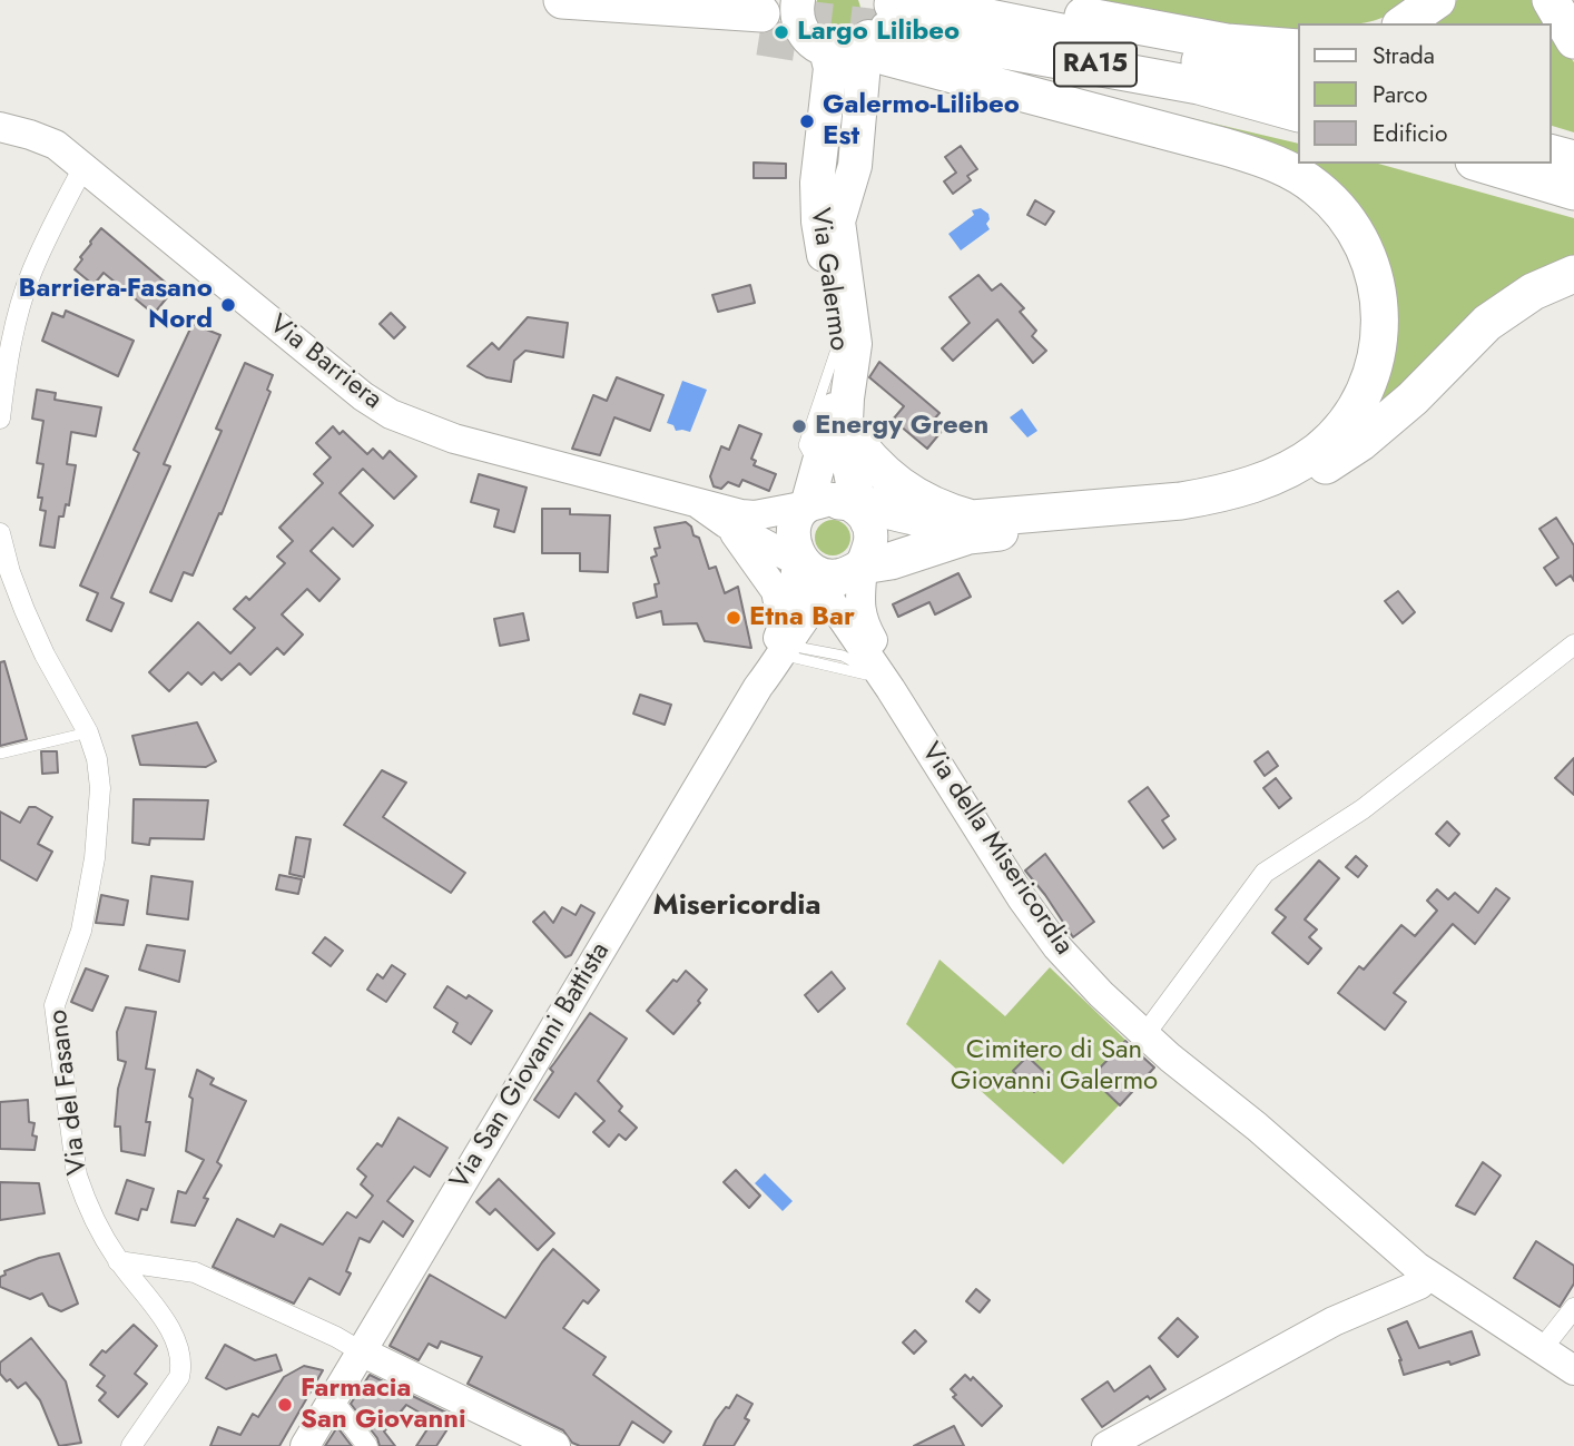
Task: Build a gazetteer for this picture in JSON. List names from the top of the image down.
{
  "streets": {
    "highway": ["RA15"],
    "main road": [
      "Via Galermo",
      "Via Barriera",
      "Via della Misericordia",
      "Via San Giovanni Battista"
    ],
    "street": ["Via del Fasano"]
  },
  "crossings": [
    ["RA15", "Via Galermo"]
  ],
  "districts": ["Misericordia"],
  "parks": ["Cimitero di San Giovanni Galermo"],
  "places": [
    "Largo Lilibeo",
    "Galermo-Lilibeo Est",
    "Barriera-Fasano Nord",
    "Energy Green",
    "Etna Bar",
    "Farmacia San Giovanni"
  ],
  "legend": ["Strada", "Parco", "Edificio"]
}
